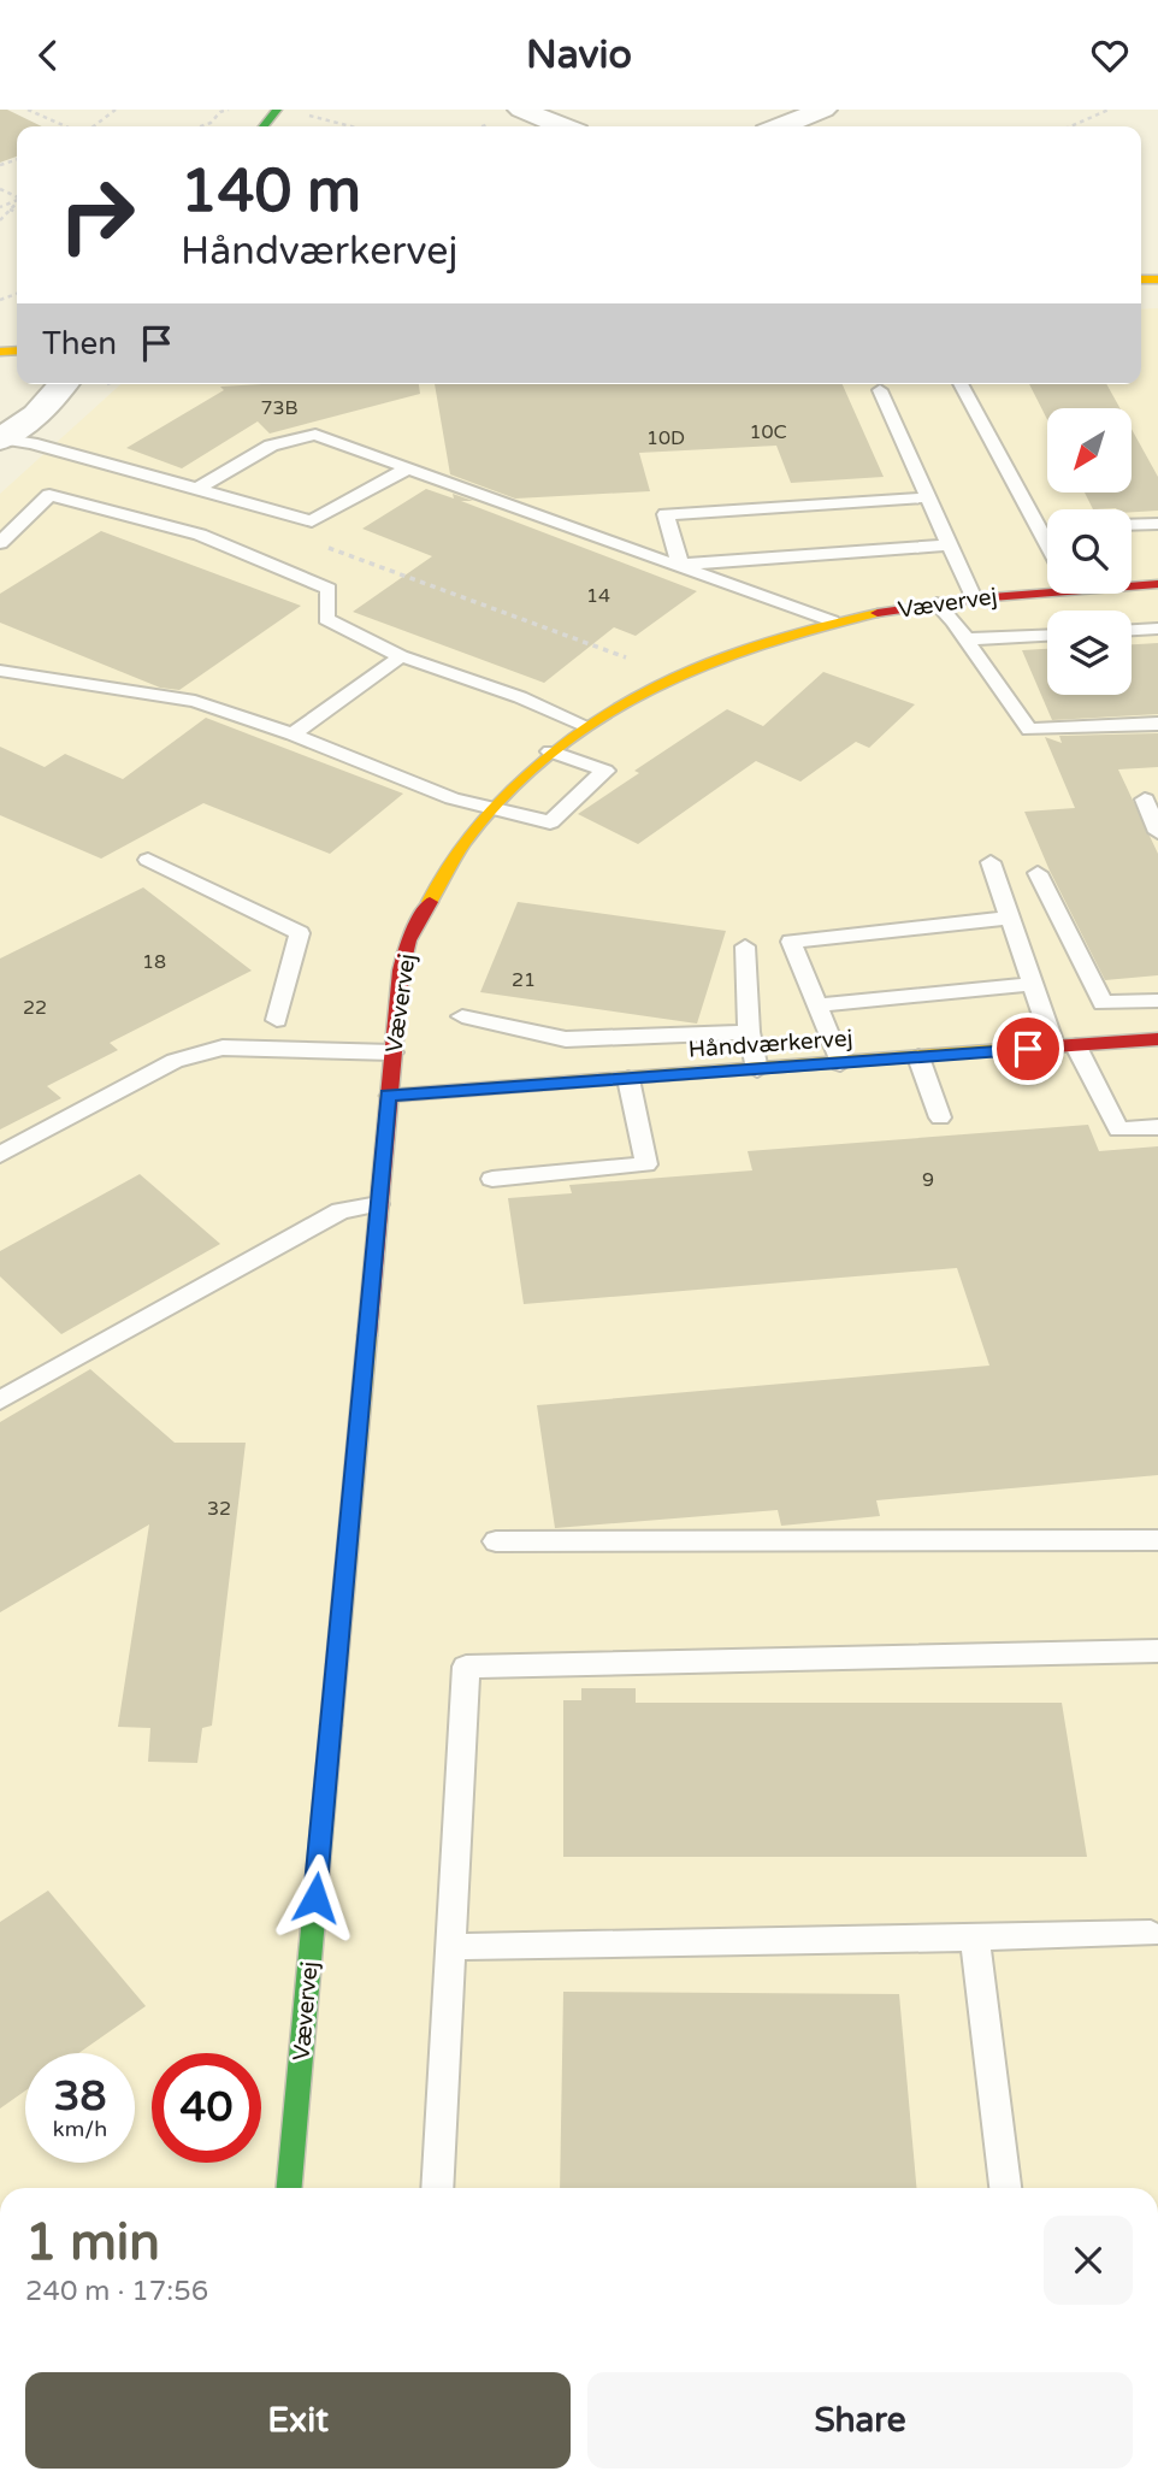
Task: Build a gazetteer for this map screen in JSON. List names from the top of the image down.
{
  "streets": {
    "street": ["Vævervej", "Håndværkervej"]
  },
  "crossings": [
    ["Vævervej", "Håndværkervej"]
  ],
  "house_numbers": [
    "73B",
    "10C",
    "10D",
    "14",
    "18",
    "21",
    "22",
    "9",
    "32"
  ],
  "north": "bottom left",
  "page": {
    "header": "Navio",
    "turn": ["140 m", "Håndværkervej"],
    "then": "Then",
    "speed": "38 km/h",
    "limit": "40",
    "heading": ["1 min", "240 m · 17:56"],
    "buttons": ["Exit", "Share"]
  }
}
